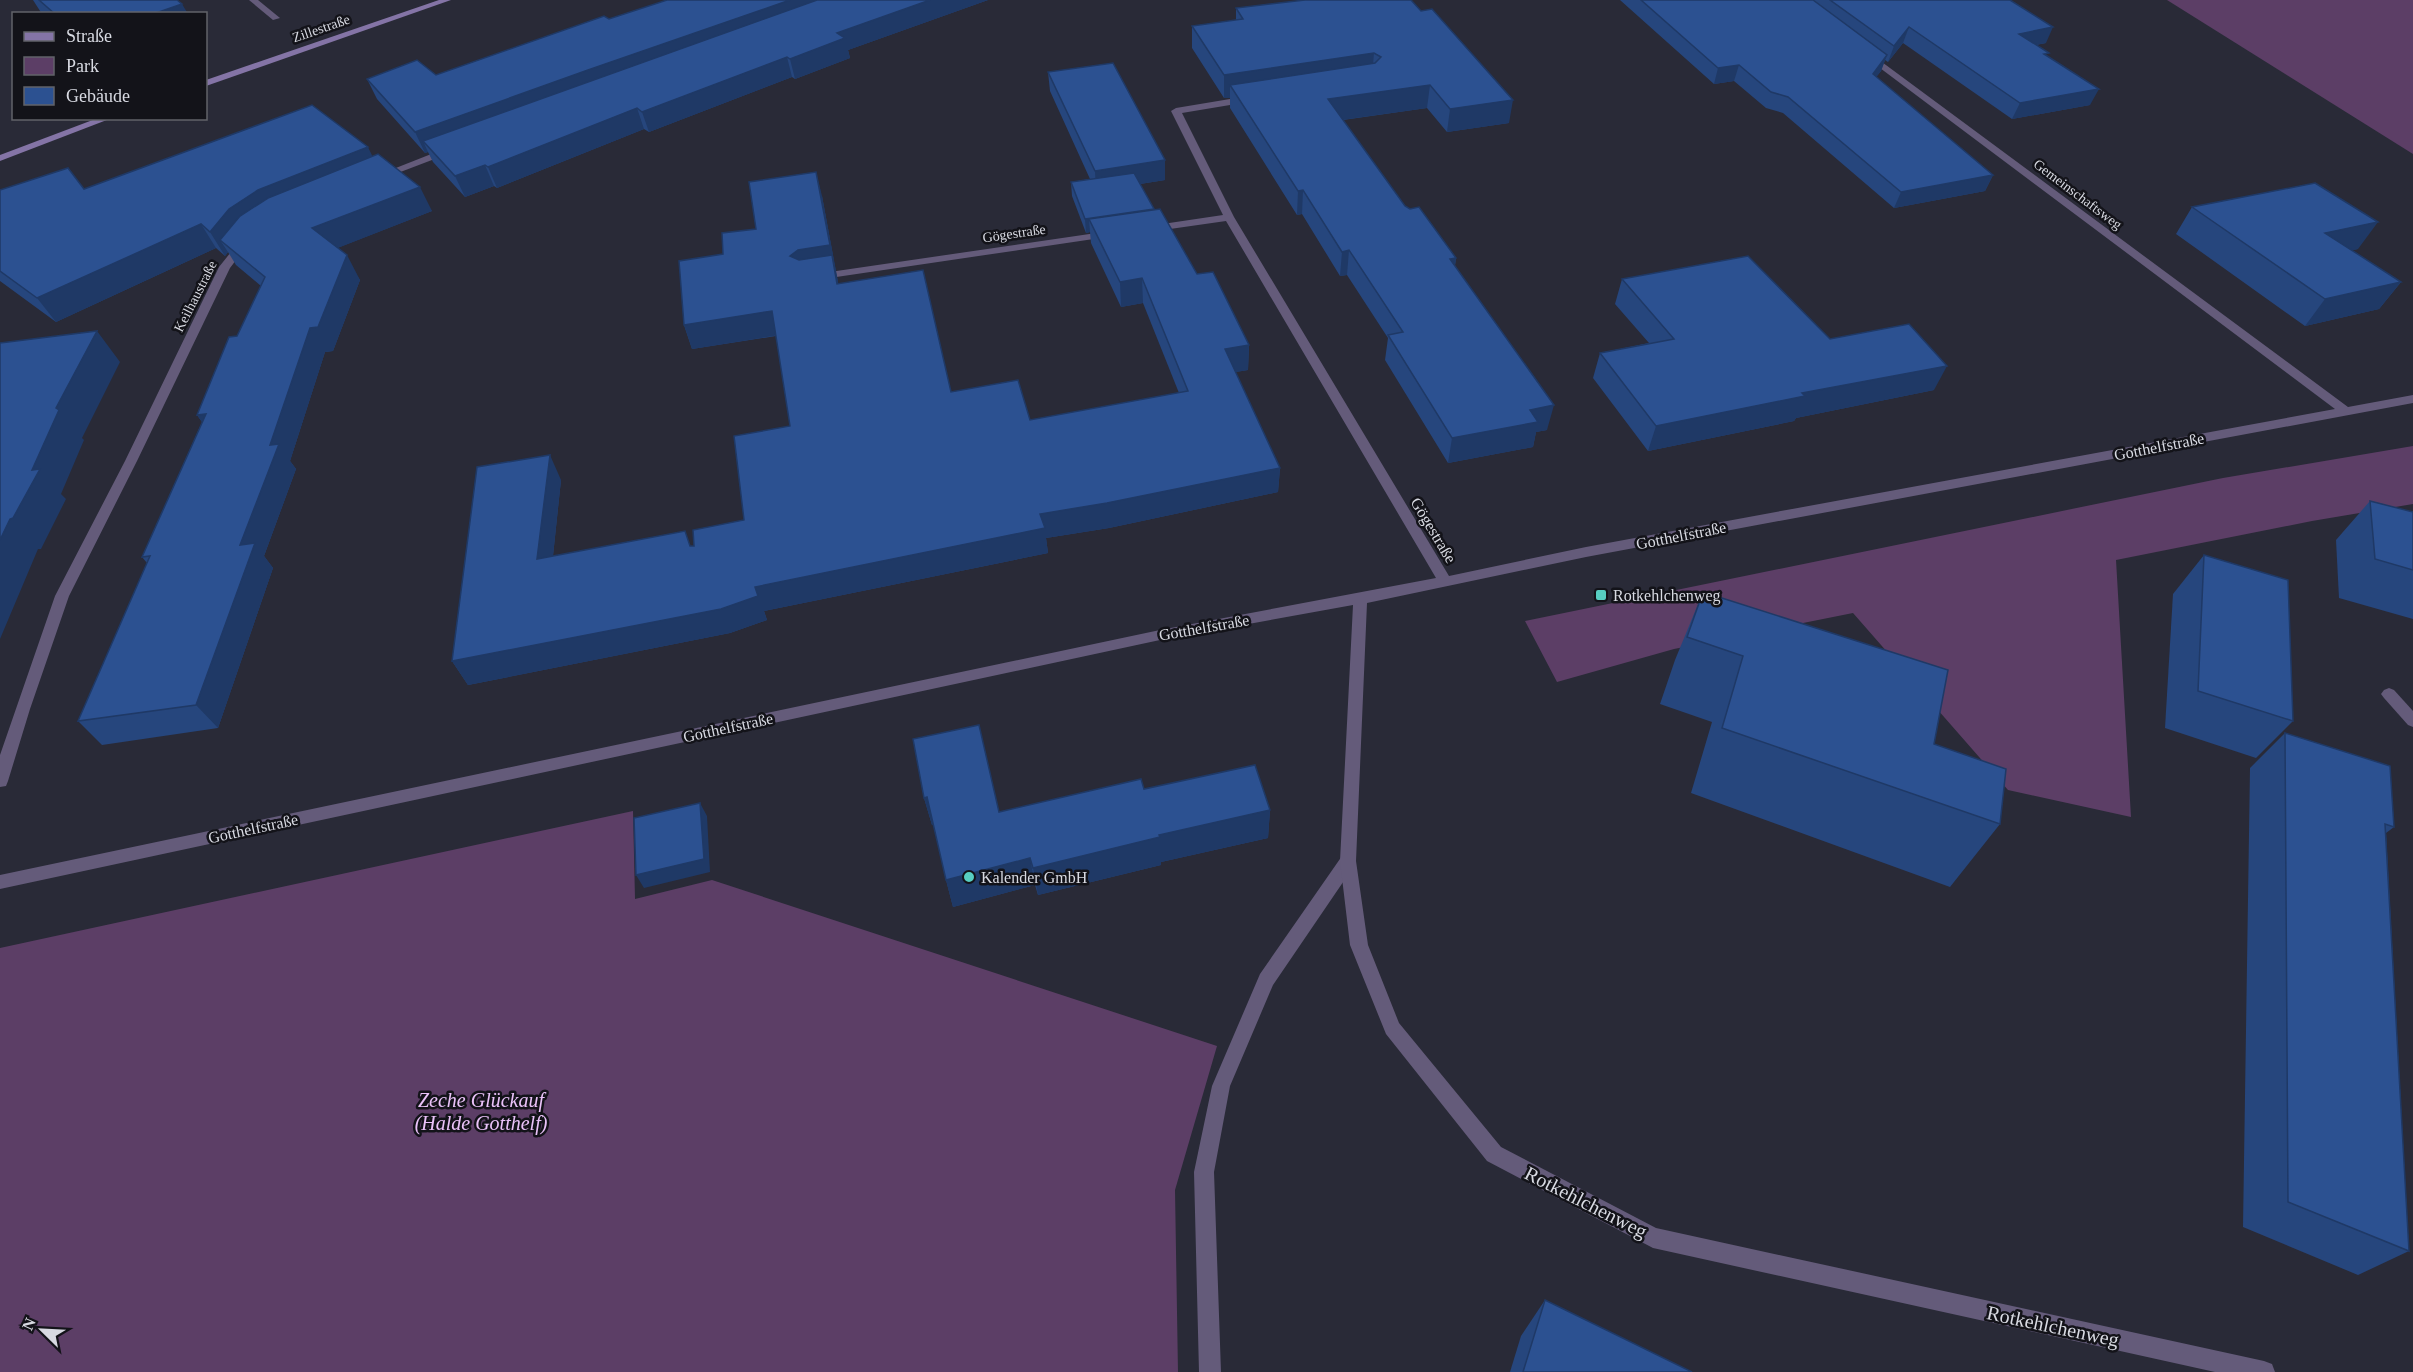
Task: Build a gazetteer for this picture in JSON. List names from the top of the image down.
{
  "streets": {
    "main road": ["Zillestraße"],
    "street": [
      "Gemeinschaftsweg",
      "Gögestraße",
      "Keilhaustraße",
      "Gotthelfstraße",
      "Rotkehlchenweg"
    ]
  },
  "crossings": [
    ["Gemeinschaftsweg", "Gotthelfstraße"],
    ["Gögestraße", "Gotthelfstraße"],
    ["Gotthelfstraße", "Rotkehlchenweg"]
  ],
  "parks": ["Zeche Glückauf (Halde Gotthelf)"],
  "places": {
    "transit": ["Rotkehlchenweg"],
    "other": ["Kalender GmbH"]
  },
  "legend": ["Straße", "Park", "Gebäude"],
  "north": "top left"
}
